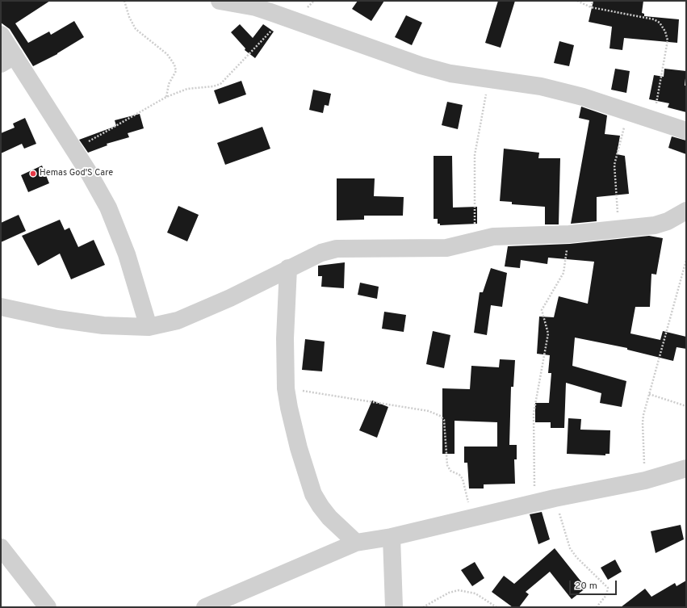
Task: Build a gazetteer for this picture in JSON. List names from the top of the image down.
{
  "places": ["Hemas God'S Care"],
  "scale_bar": "20 m"
}
